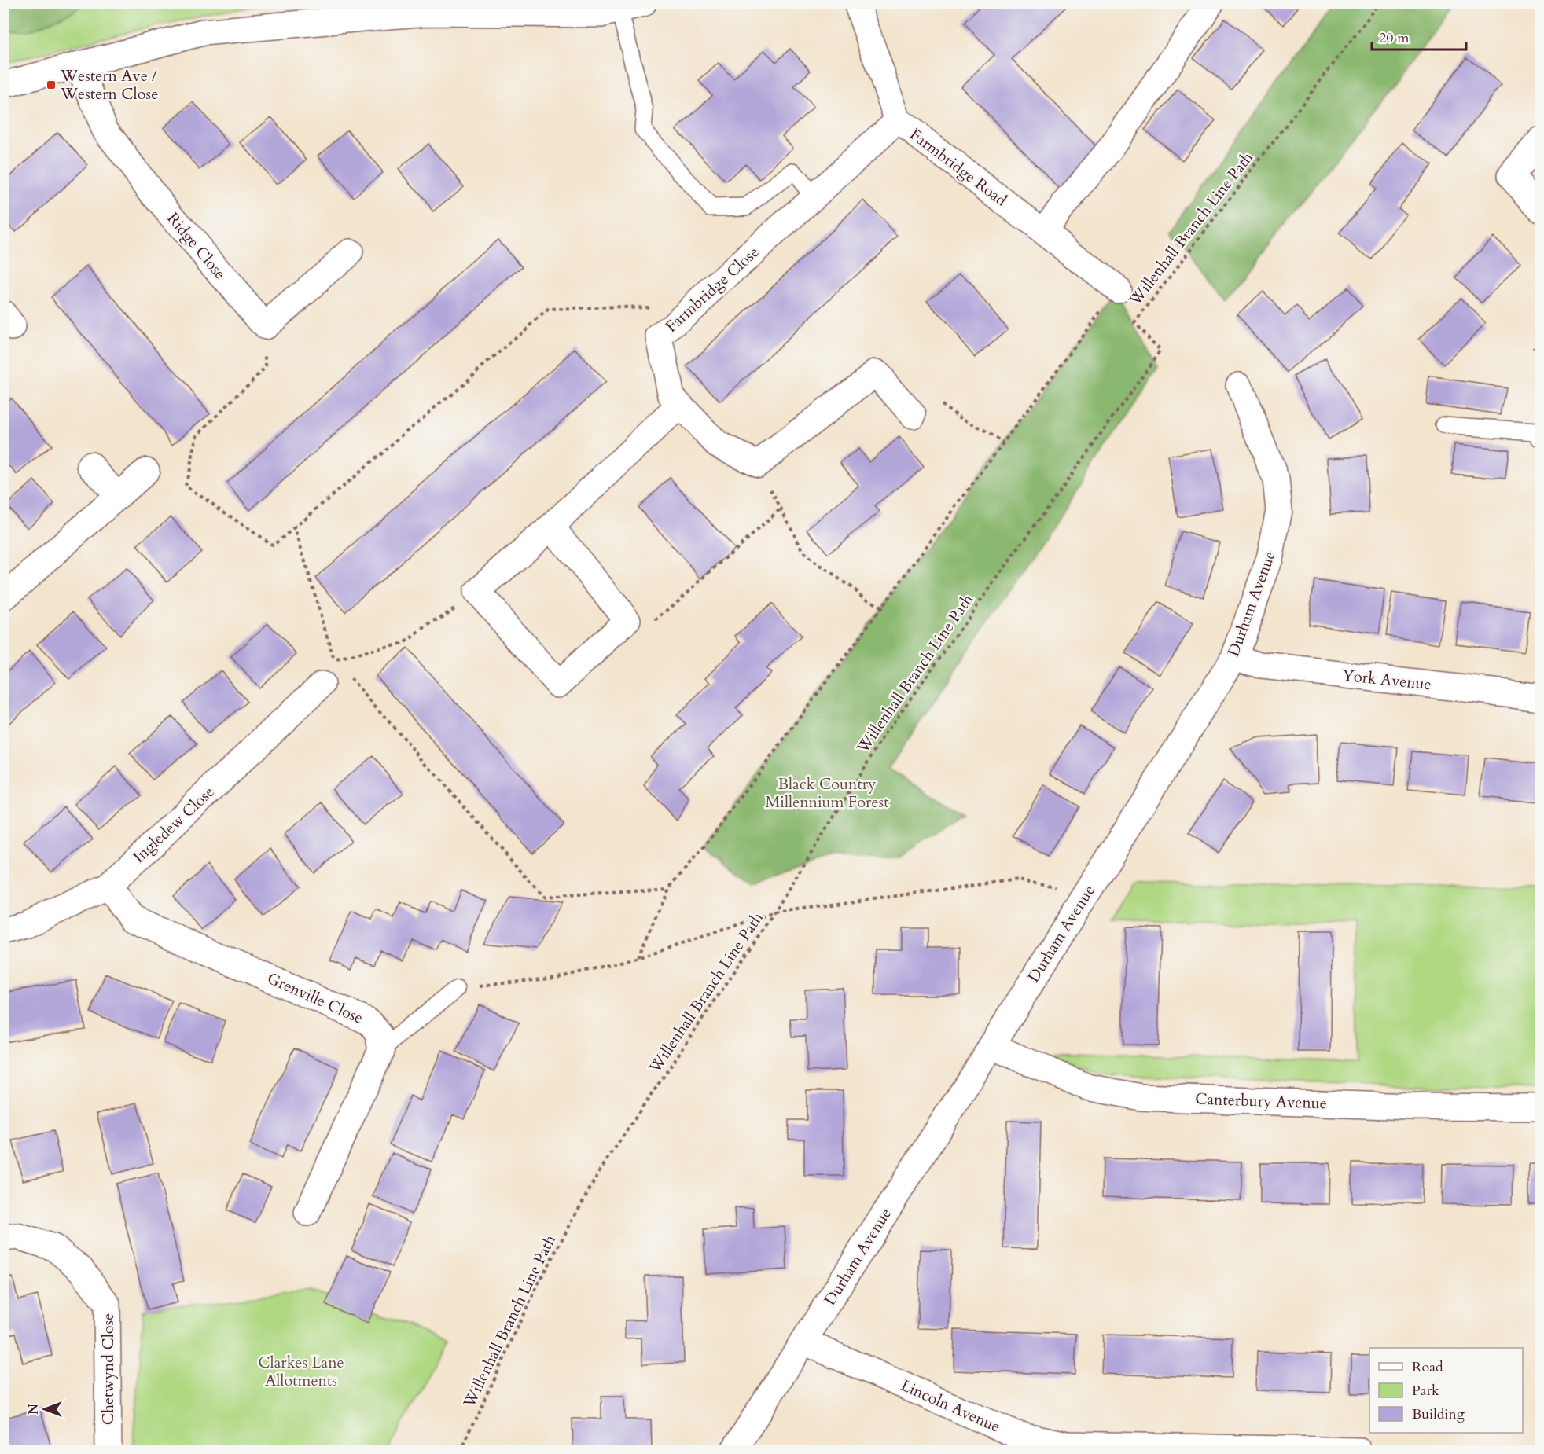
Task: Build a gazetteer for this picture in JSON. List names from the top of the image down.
{
  "streets": {
    "street": [
      "Farmbridge Road",
      "Ridge Close",
      "Farmbridge Close",
      "Durham Avenue",
      "York Avenue",
      "Ingledew Close",
      "Grenville Close",
      "Canterbury Avenue",
      "Chetwynd Close",
      "Lincoln Avenue"
    ],
    "path": ["Willenhall Branch Line Path"]
  },
  "crossings": [
    ["Farmbridge Road", "Farmbridge Close"],
    ["Durham Avenue", "York Avenue"],
    ["Durham Avenue", "Canterbury Avenue"],
    ["Durham Avenue", "Lincoln Avenue"],
    ["Ingledew Close", "Grenville Close"]
  ],
  "parks": ["Black Country Millennium Forest", "Clarkes Lane Allotments"],
  "places": {
    "transit": ["Western Ave / Western Close"]
  },
  "legend": ["Road", "Park", "Building"],
  "scale_bar": "20 m",
  "north": "left"
}
